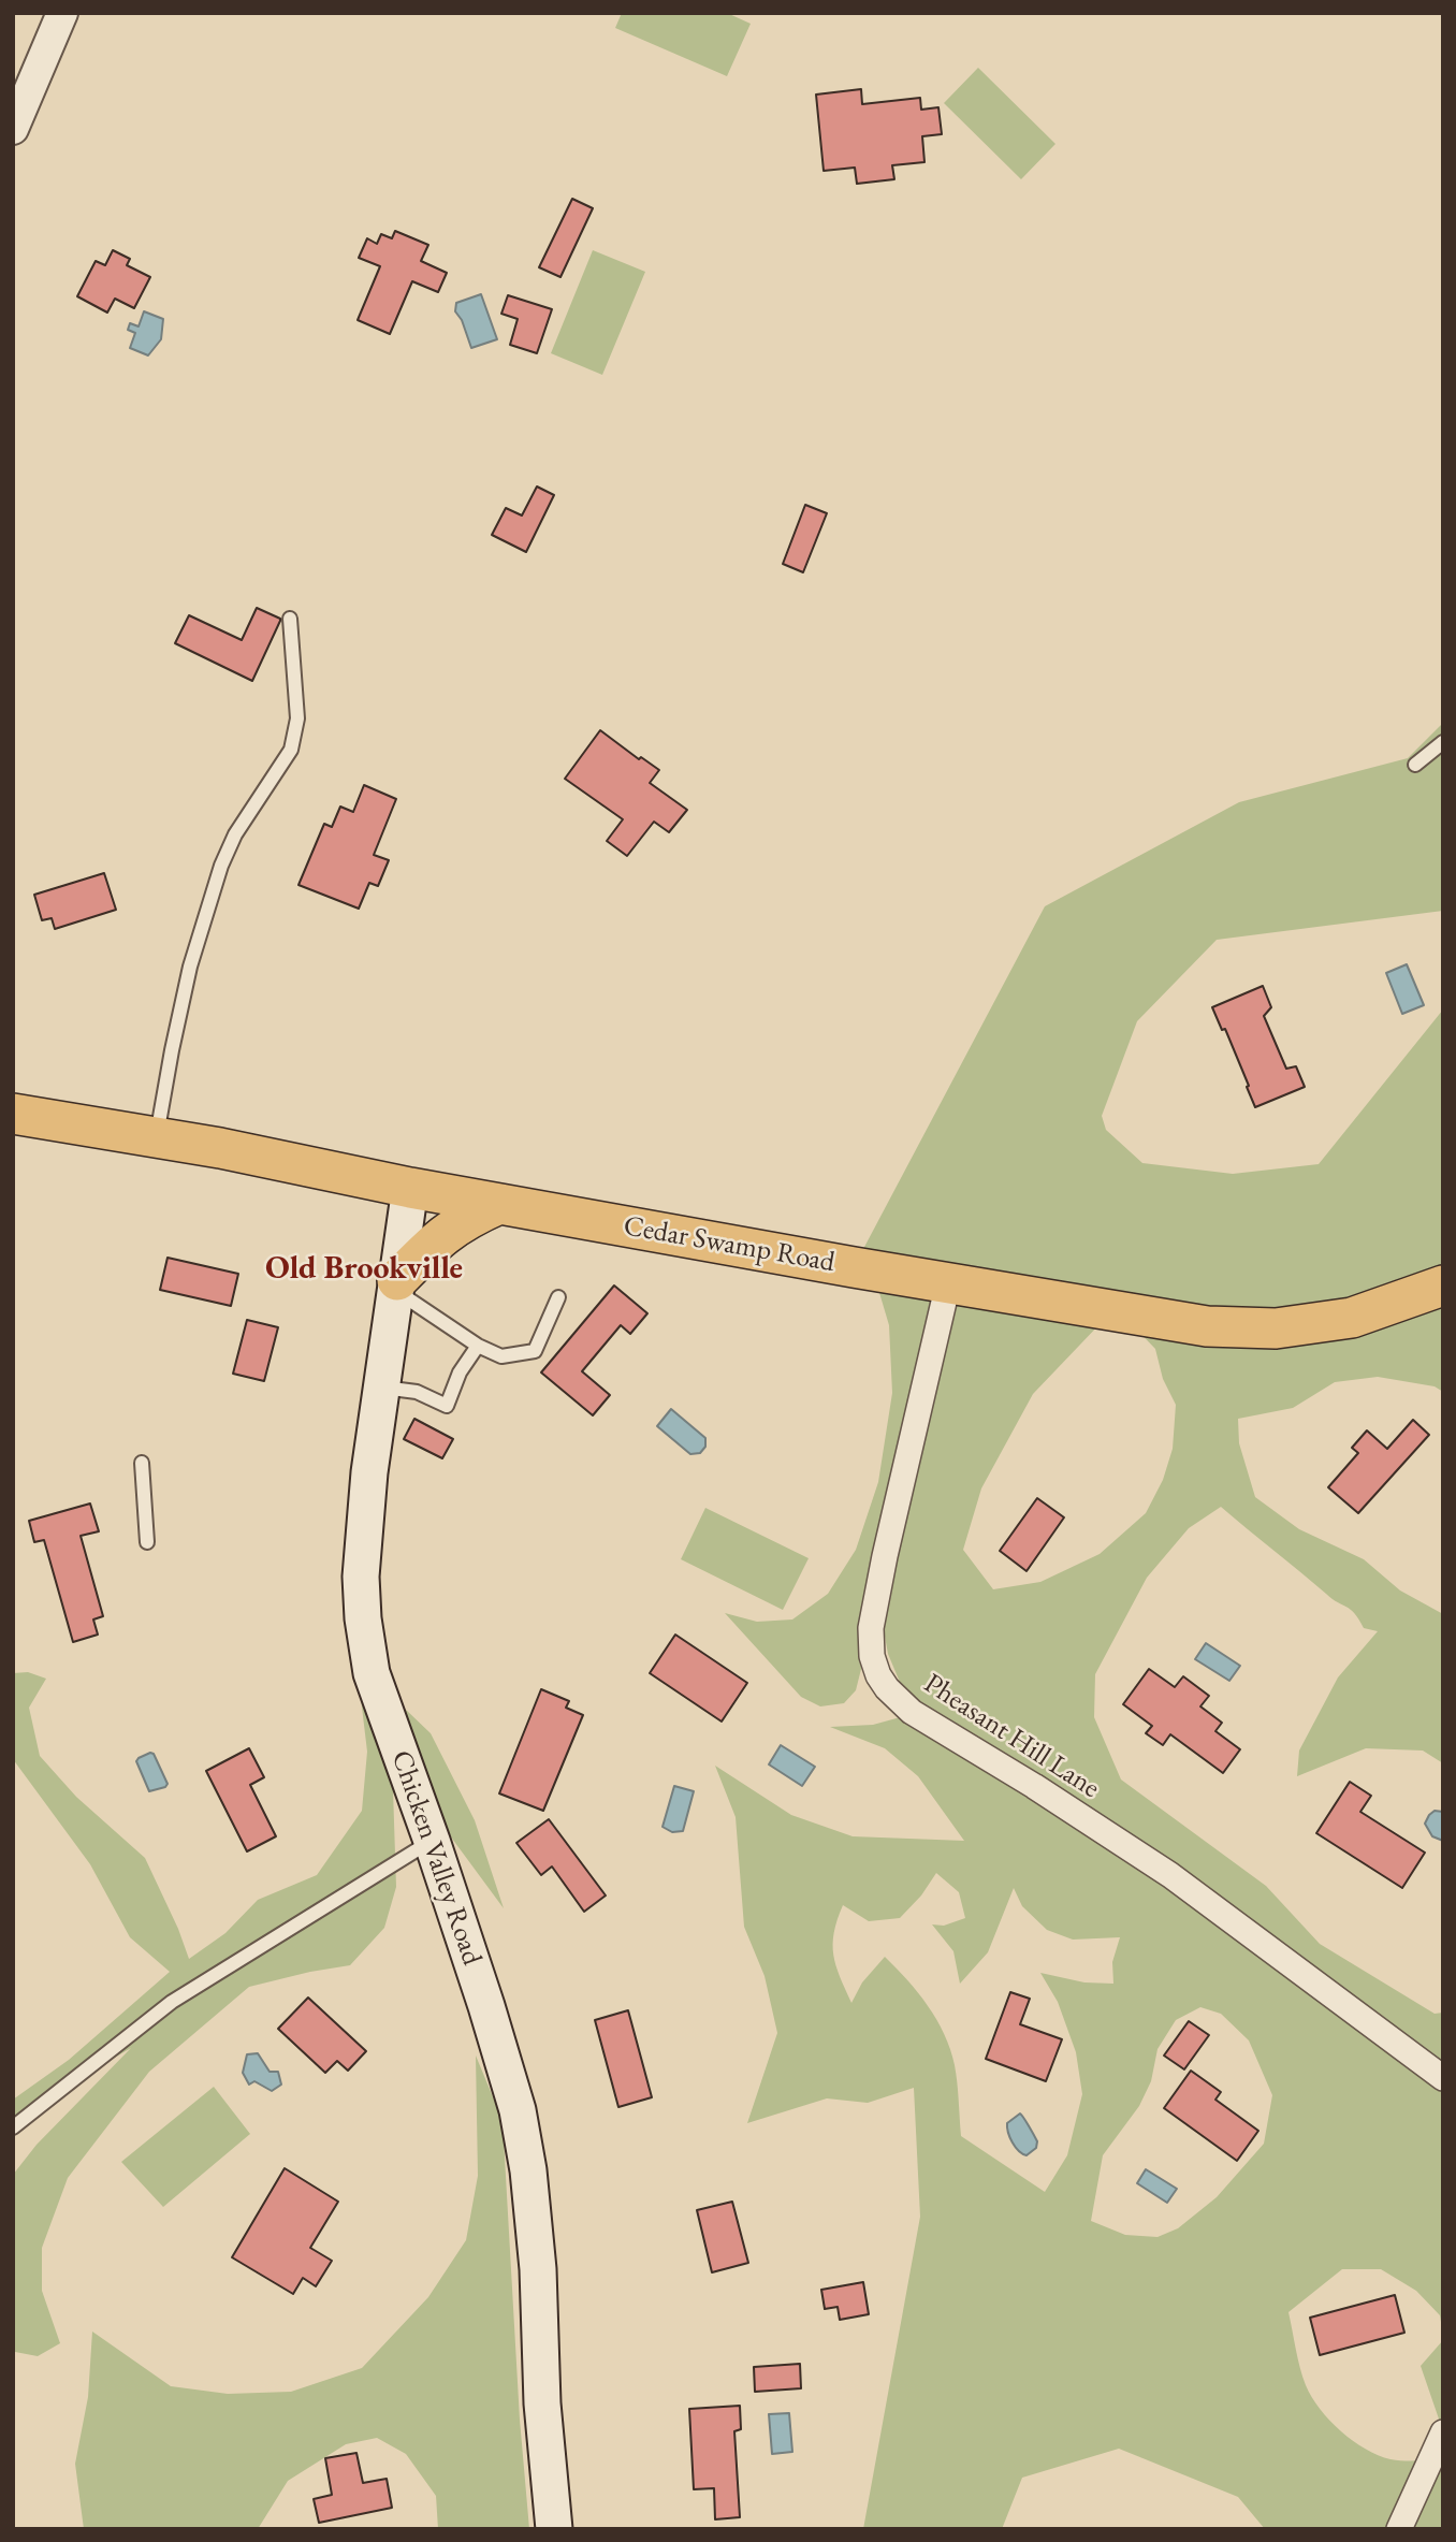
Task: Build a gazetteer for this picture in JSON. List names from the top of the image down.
{
  "streets": {
    "main road": ["Cedar Swamp Road", "Chicken Valley Road"],
    "street": ["Pheasant Hill Lane"]
  },
  "crossings": [
    ["Cedar Swamp Road", "Pheasant Hill Lane"],
    ["Cedar Swamp Road", "Chicken Valley Road"]
  ],
  "districts": ["Old Brookville"]
}
